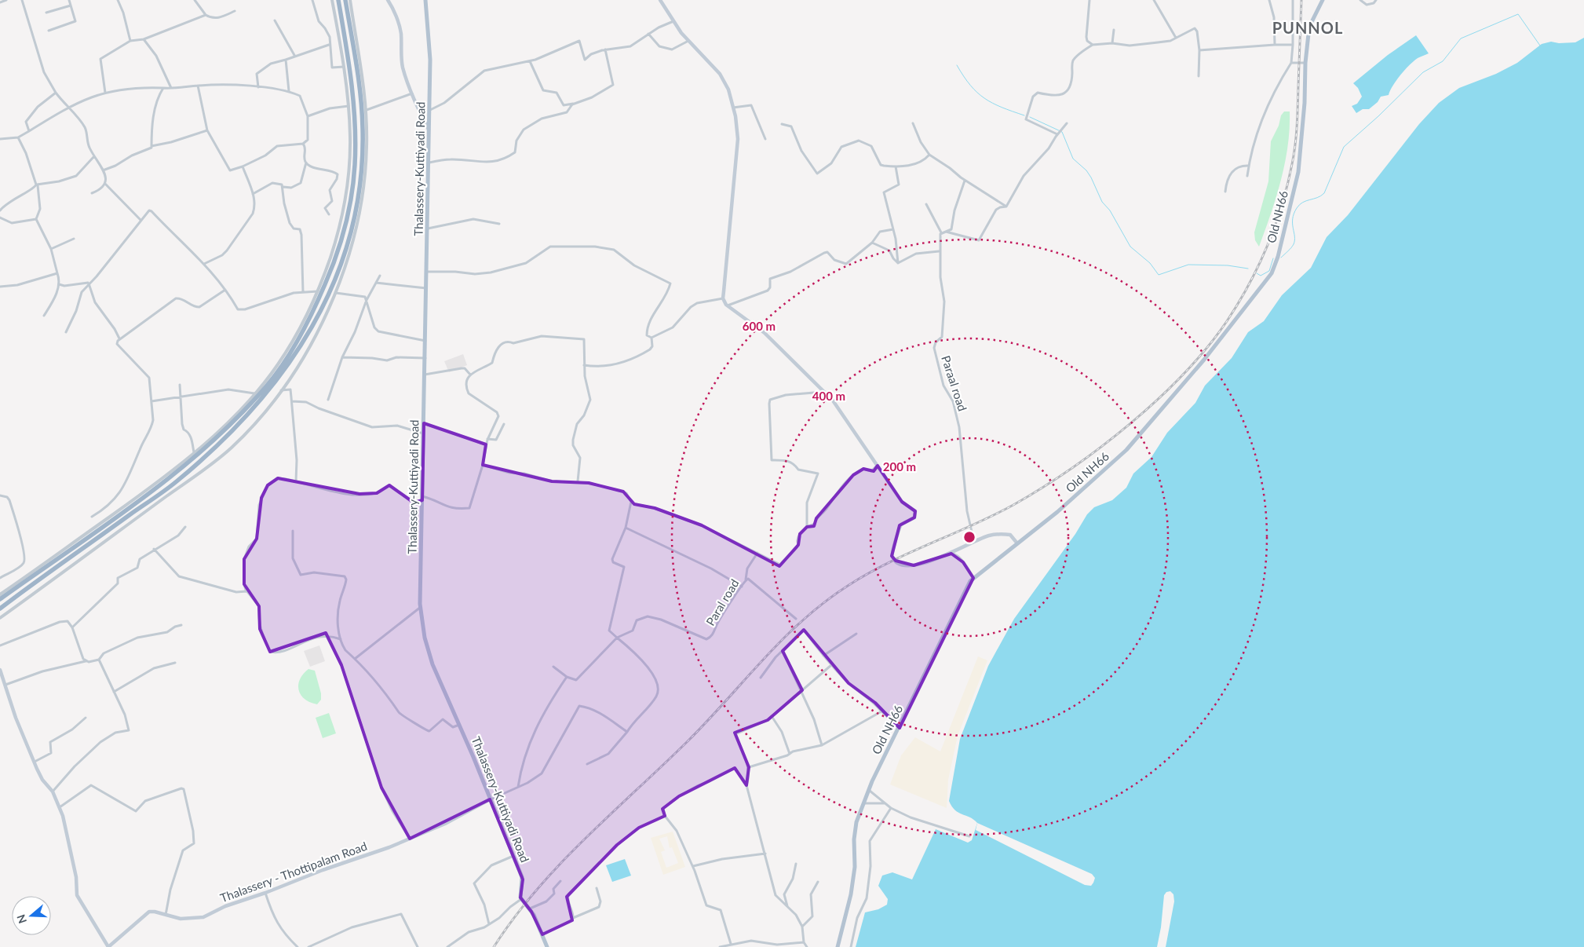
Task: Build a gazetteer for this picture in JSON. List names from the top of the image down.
{
  "streets": {
    "main road": ["Thalassery-Kuttiyadi Road", "Old NH66", "Thalassery - Thottipalam Road"],
    "street": ["Paraal road", "Paral road"]
  },
  "crossings": [
    ["Thalassery-Kuttiyadi Road", "Thalassery - Thottipalam Road"]
  ],
  "districts": ["PUNNOL"],
  "north": "left",
  "rings": ["600 m", "400 m", "200 m"]
}
